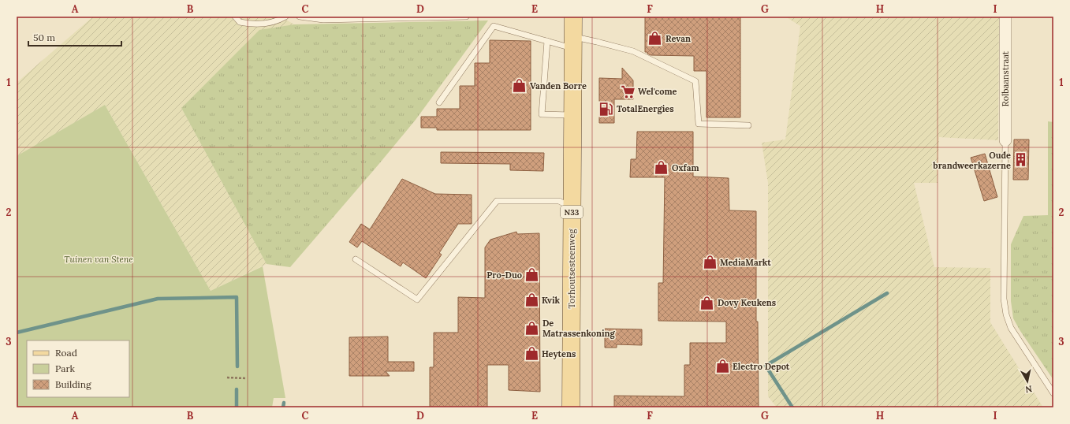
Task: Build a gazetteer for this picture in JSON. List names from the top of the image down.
{
  "streets": {
    "main road": ["N33", "Torhoutsesteenweg"],
    "street": ["Rolbaanstraat"]
  },
  "parks": ["Tuinen van Stene"],
  "places": {
    "shop": [
      "Revan",
      "Vanden Borre",
      "Oxfam",
      "MediaMarkt",
      "Pro-Duo",
      "Kvik",
      "Dovy Keukens",
      "De Matrassenkoning",
      "Heytens",
      "Electro Depot"
    ],
    "supermarket": ["Wel'come"],
    "fuel station": ["TotalEnergies"],
    "building": ["Oude brandweerkazerne"]
  },
  "legend": ["Road", "Park", "Building"],
  "scale_bar": "50 m",
  "north": "bottom",
  "grid": {
    "columns": [
      "A",
      "B",
      "C",
      "D",
      "E",
      "F",
      "G",
      "H",
      "I"
    ],
    "rows": ["1", "2", "3"]
  }
}
